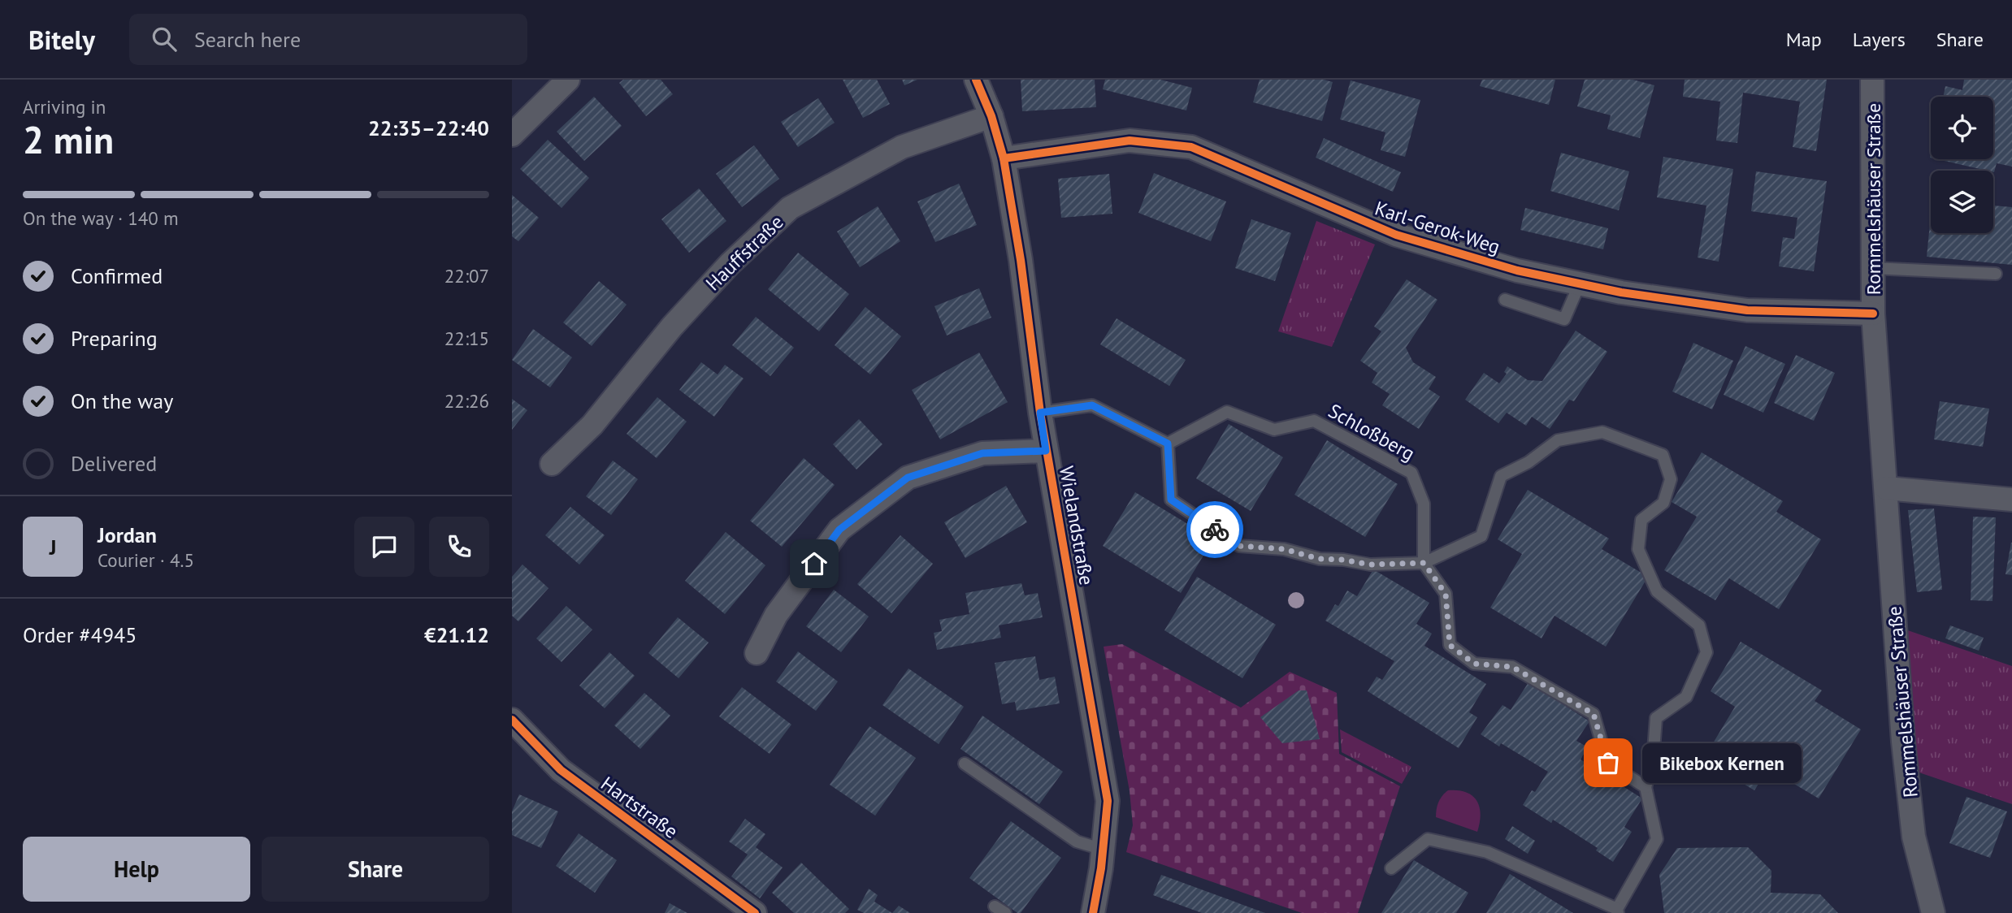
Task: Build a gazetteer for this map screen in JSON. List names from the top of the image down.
{
  "streets": {
    "street": [
      "Rommelshäuser Straße",
      "Karl-Gerok-Weg",
      "Hauffstraße",
      "Wielandstraße",
      "Hartstraße"
    ],
    "lane": ["Schloßberg"]
  },
  "crossings": [
    ["Rommelshäuser Straße", "Karl-Gerok-Weg"],
    ["Karl-Gerok-Weg", "Wielandstraße"],
    ["Hauffstraße", "Wielandstraße"]
  ],
  "places": ["Bikebox Kernen"],
  "page": {
    "header": "Bitely",
    "search": "Search here",
    "nav": ["Map", "Layers", "Share"],
    "heading": ["2 min", "Arriving in", "22:35–22:40"],
    "panel": [
      "Jordan",
      "Courier · 4.5",
      "Order #4945",
      "€21.12"
    ],
    "bar": "On the way · 140 m",
    "list": [
      ["Confirmed", "22:07"],
      ["Preparing", "22:15"],
      ["On the way", "22:26"],
      "Delivered"
    ],
    "round": "J",
    "bubble": "Bikebox Kernen",
    "buttons": ["Help", "Share"]
  }
}
